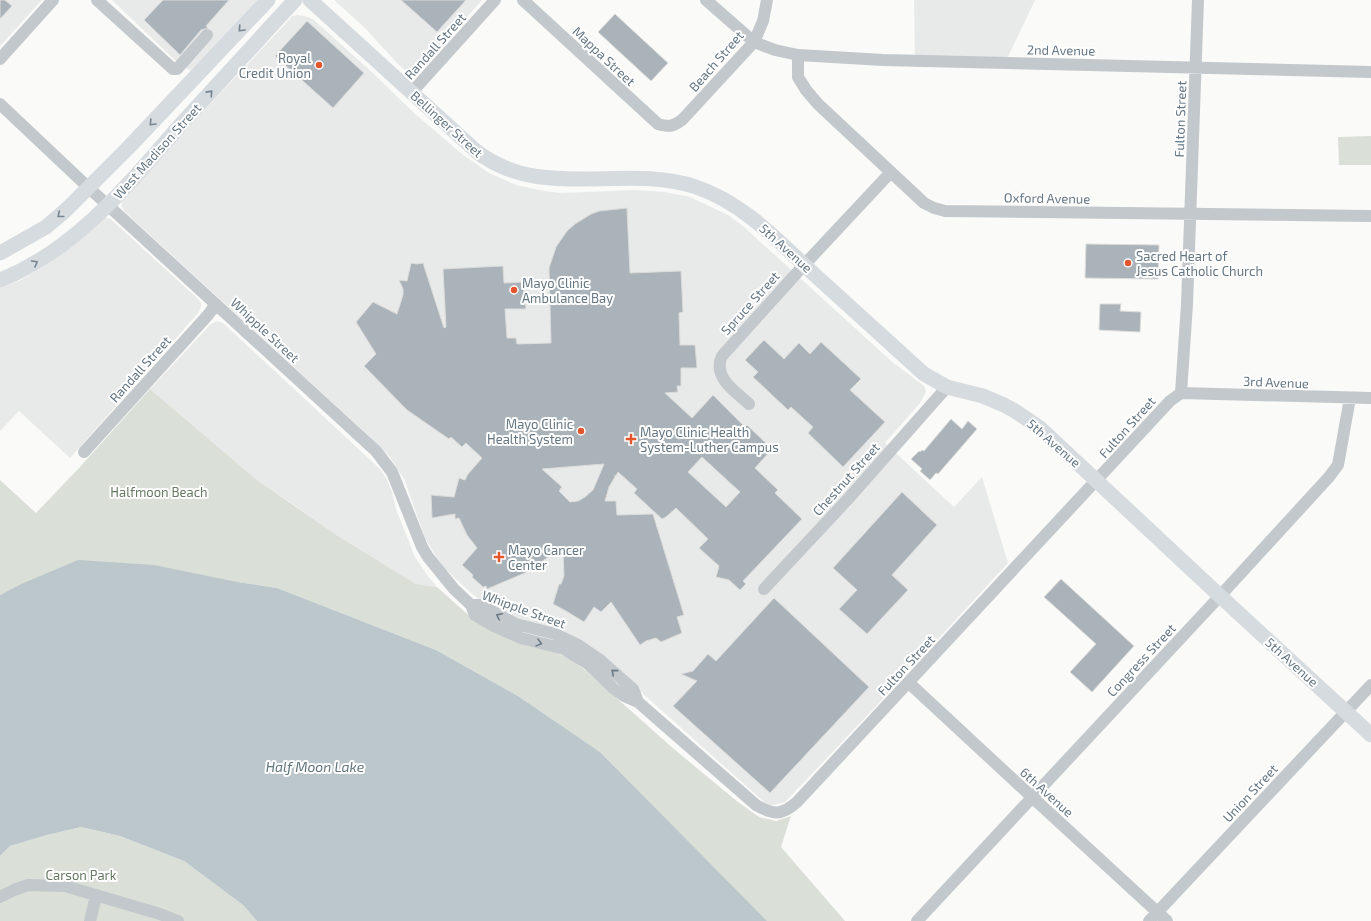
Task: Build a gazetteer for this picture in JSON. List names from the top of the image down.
{
  "streets": {
    "main road": ["Bellinger Street", "West Madison Street", "5th Avenue"],
    "street": [
      "Randall Street",
      "2nd Avenue",
      "Mappa Street",
      "Beach Street",
      "Fulton Street",
      "Oxford Avenue",
      "Spruce Street",
      "Whipple Street",
      "3rd Avenue",
      "Chestnut Street",
      "Congress Street",
      "6th Avenue",
      "Union Street"
    ]
  },
  "crossings": [
    ["Randall Street", "Bellinger Street"],
    ["Randall Street", "Whipple Street"],
    ["2nd Avenue", "Beach Street"],
    ["2nd Avenue", "Fulton Street"],
    ["2nd Avenue", "Oxford Avenue"],
    ["Mappa Street", "Beach Street"],
    ["Fulton Street", "Oxford Avenue"],
    ["Fulton Street", "5th Avenue"],
    ["Fulton Street", "Whipple Street"],
    ["Fulton Street", "3rd Avenue"],
    ["Fulton Street", "6th Avenue"],
    ["Bellinger Street", "5th Avenue"],
    ["West Madison Street", "Whipple Street"],
    ["Oxford Avenue", "Spruce Street"],
    ["5th Avenue", "Spruce Street"],
    ["5th Avenue", "Chestnut Street"],
    ["5th Avenue", "Congress Street"],
    ["5th Avenue", "Union Street"],
    ["3rd Avenue", "Congress Street"],
    ["Congress Street", "6th Avenue"],
    ["6th Avenue", "Union Street"]
  ],
  "water": ["Half Moon Lake"],
  "parks": ["Halfmoon Beach", "Carson Park"],
  "places": {
    "other": [
      "Royal Credit Union",
      "Sacred Heart of Jesus Catholic Church",
      "Mayo Clinic Ambulance Bay",
      "Mayo Clinic Health System"
    ],
    "health": ["Mayo Clinic Health System-Luther Campus", "Mayo Cancer Center"]
  }
}
